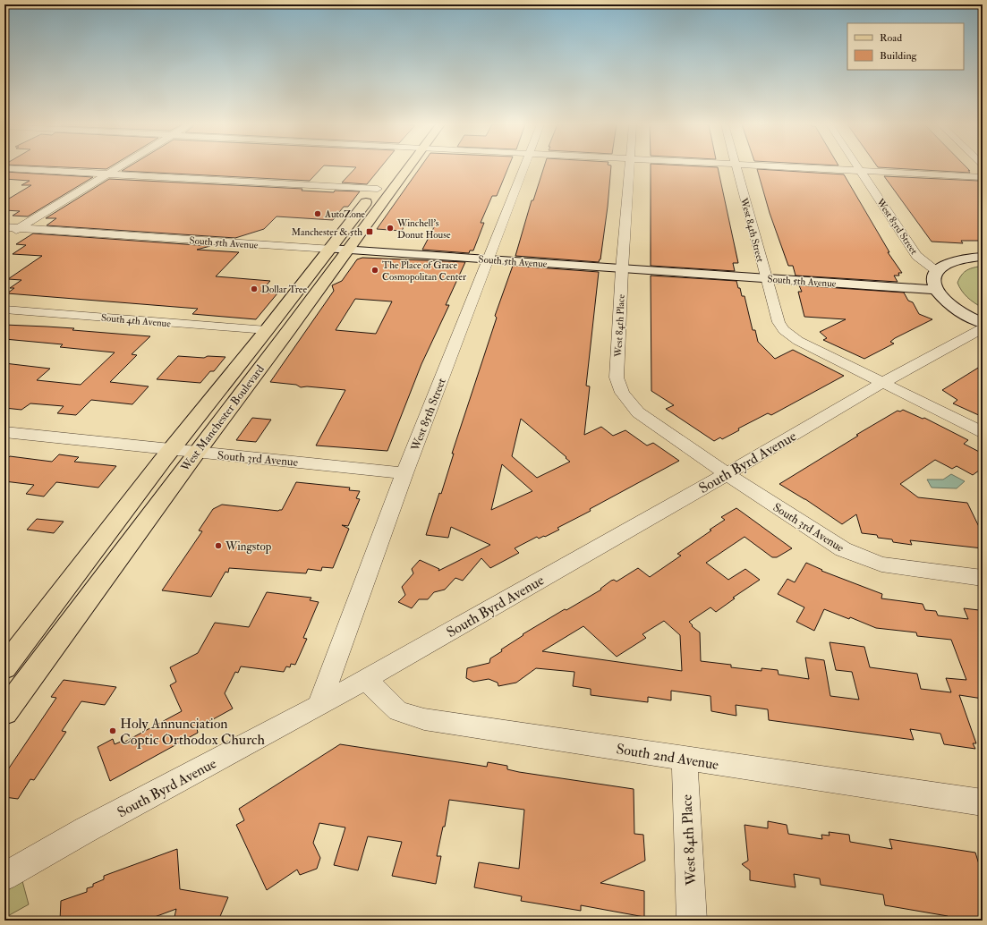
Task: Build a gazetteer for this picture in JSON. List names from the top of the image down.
{
  "streets": {
    "main road": ["West Manchester Boulevard"],
    "street": [
      "West 83rd Street",
      "West 84th Street",
      "South 5th Avenue",
      "South 4th Avenue",
      "West 84th Place",
      "West 85th Street",
      "South 3rd Avenue",
      "South Byrd Avenue",
      "South 2nd Avenue"
    ]
  },
  "crossings": [
    ["West 84th Street", "South 5th Avenue"],
    ["West 84th Street", "South Byrd Avenue"],
    ["South 5th Avenue", "West 84th Place"],
    ["South 5th Avenue", "West 85th Street"],
    ["South 5th Avenue", "West Manchester Boulevard"],
    ["South 4th Avenue", "West Manchester Boulevard"],
    ["West 84th Place", "South 3rd Avenue"],
    ["West 84th Place", "South Byrd Avenue"],
    ["West 84th Place", "South 2nd Avenue"],
    ["West 85th Street", "South 3rd Avenue"],
    ["West 85th Street", "South Byrd Avenue"],
    ["West Manchester Boulevard", "South 3rd Avenue"],
    ["South 3rd Avenue", "South Byrd Avenue"],
    ["South Byrd Avenue", "South 2nd Avenue"]
  ],
  "places": {
    "other": [
      "AutoZone",
      "Winchell's Donut House",
      "The Place of Grace Cosmopolitan Center",
      "Dollar Tree",
      "Wingstop",
      "Holy Annunciation Coptic Orthodox Church"
    ],
    "transit": ["Manchester & 5th"]
  },
  "legend": ["Road", "Building"]
}
